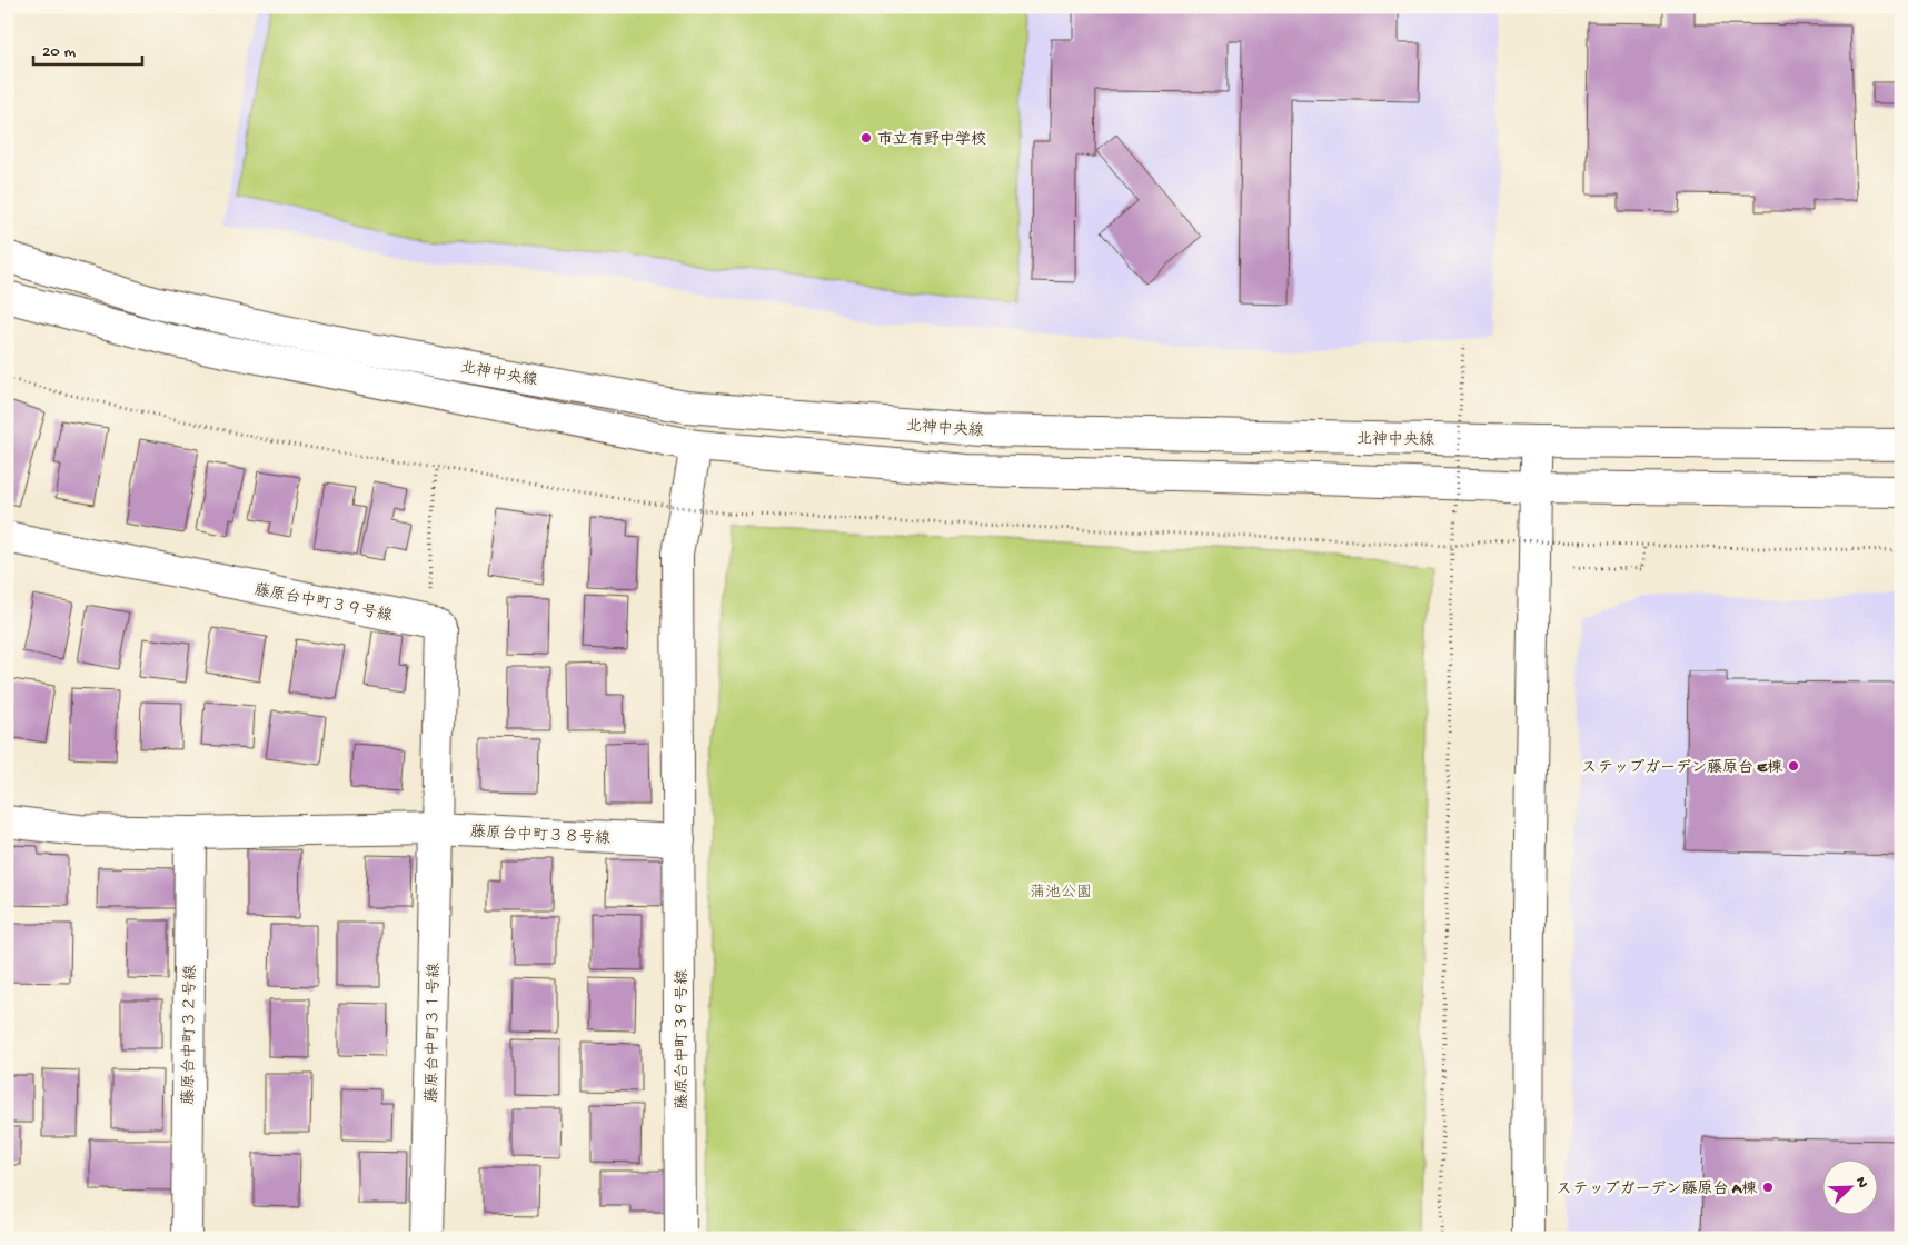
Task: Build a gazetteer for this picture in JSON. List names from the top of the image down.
{
  "streets": {
    "street": [
      "北神中央線",
      "藤原台中町３９号線",
      "藤原台中町３８号線",
      "藤原台中町３１号線",
      "藤原台中町３２号線"
    ]
  },
  "crossings": [
    ["藤原台中町３９号線", "藤原台中町３８号線"],
    ["藤原台中町３８号線", "藤原台中町３１号線"],
    ["藤原台中町３８号線", "藤原台中町３２号線"]
  ],
  "parks": ["蒲池公園"],
  "places": ["市立有野中学校", "ステップガーデン藤原台 E棟", "ステップガーデン藤原台 A棟"],
  "scale_bar": "20 m",
  "north": "top right"
}
